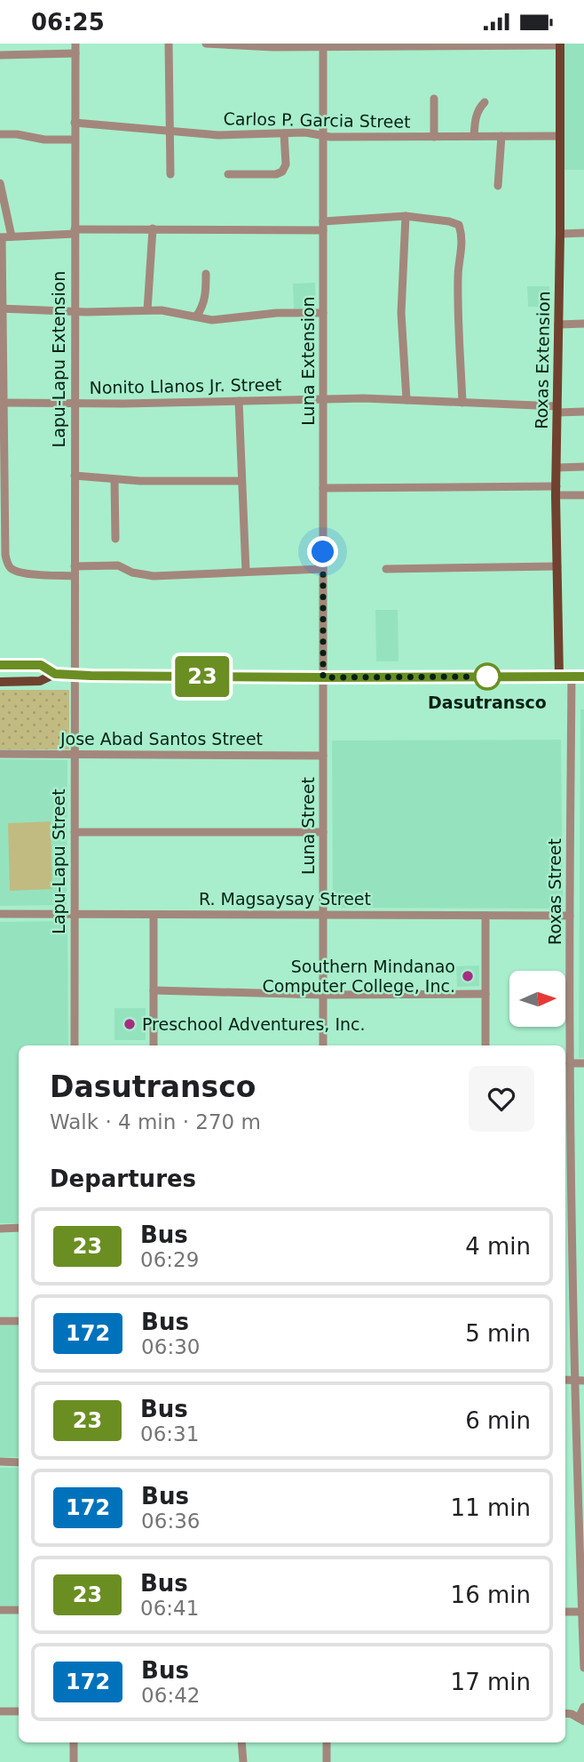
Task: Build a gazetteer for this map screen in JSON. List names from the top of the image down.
{
  "streets": {
    "main road": ["Roxas Extension"],
    "street": [
      "Carlos P. Garcia Street",
      "Lapu-Lapu Extension",
      "Luna Extension",
      "Nonito Llanos Jr. Street",
      "Jose Abad Santos Street",
      "Luna Street",
      "Lapu-Lapu Street",
      "Roxas Street",
      "R. Magsaysay Street"
    ]
  },
  "crossings": [
    ["Carlos P. Garcia Street", "Lapu-Lapu Extension"],
    ["Carlos P. Garcia Street", "Roxas Extension"],
    ["Carlos P. Garcia Street", "Luna Extension"],
    ["Lapu-Lapu Extension", "Nonito Llanos Jr. Street"],
    ["Lapu-Lapu Extension", "Lapu-Lapu Street"],
    ["Roxas Extension", "Nonito Llanos Jr. Street"],
    ["Luna Extension", "Nonito Llanos Jr. Street"],
    ["Luna Extension", "Luna Street"],
    ["Jose Abad Santos Street", "Luna Street"],
    ["Jose Abad Santos Street", "Lapu-Lapu Street"],
    ["Luna Street", "R. Magsaysay Street"],
    ["Lapu-Lapu Street", "R. Magsaysay Street"],
    ["Roxas Street", "R. Magsaysay Street"]
  ],
  "places": ["Dasutransco", "Southern Mindanao Computer College, Inc.", "Preschool Adventures, Inc."],
  "lines": ["bus line 23"],
  "north": "right",
  "page": {
    "status": "06:25",
    "on_map": "23",
    "heading": [
      ["Dasutransco", "Walk · 4 min · 270 m"],
      "Departures"
    ],
    "list": [
      {
        "mark": "23",
        "name": "Bus",
        "note": "06:29",
        "value": "4 min"
      },
      {
        "mark": "172",
        "name": "Bus",
        "note": "06:30",
        "value": "5 min"
      },
      {
        "mark": "23",
        "name": "Bus",
        "note": "06:31",
        "value": "6 min"
      },
      {
        "mark": "172",
        "name": "Bus",
        "note": "06:36",
        "value": "11 min"
      },
      {
        "mark": "23",
        "name": "Bus",
        "note": "06:41",
        "value": "16 min"
      },
      {
        "mark": "172",
        "name": "Bus",
        "note": "06:42",
        "value": "17 min"
      }
    ]
  }
}
